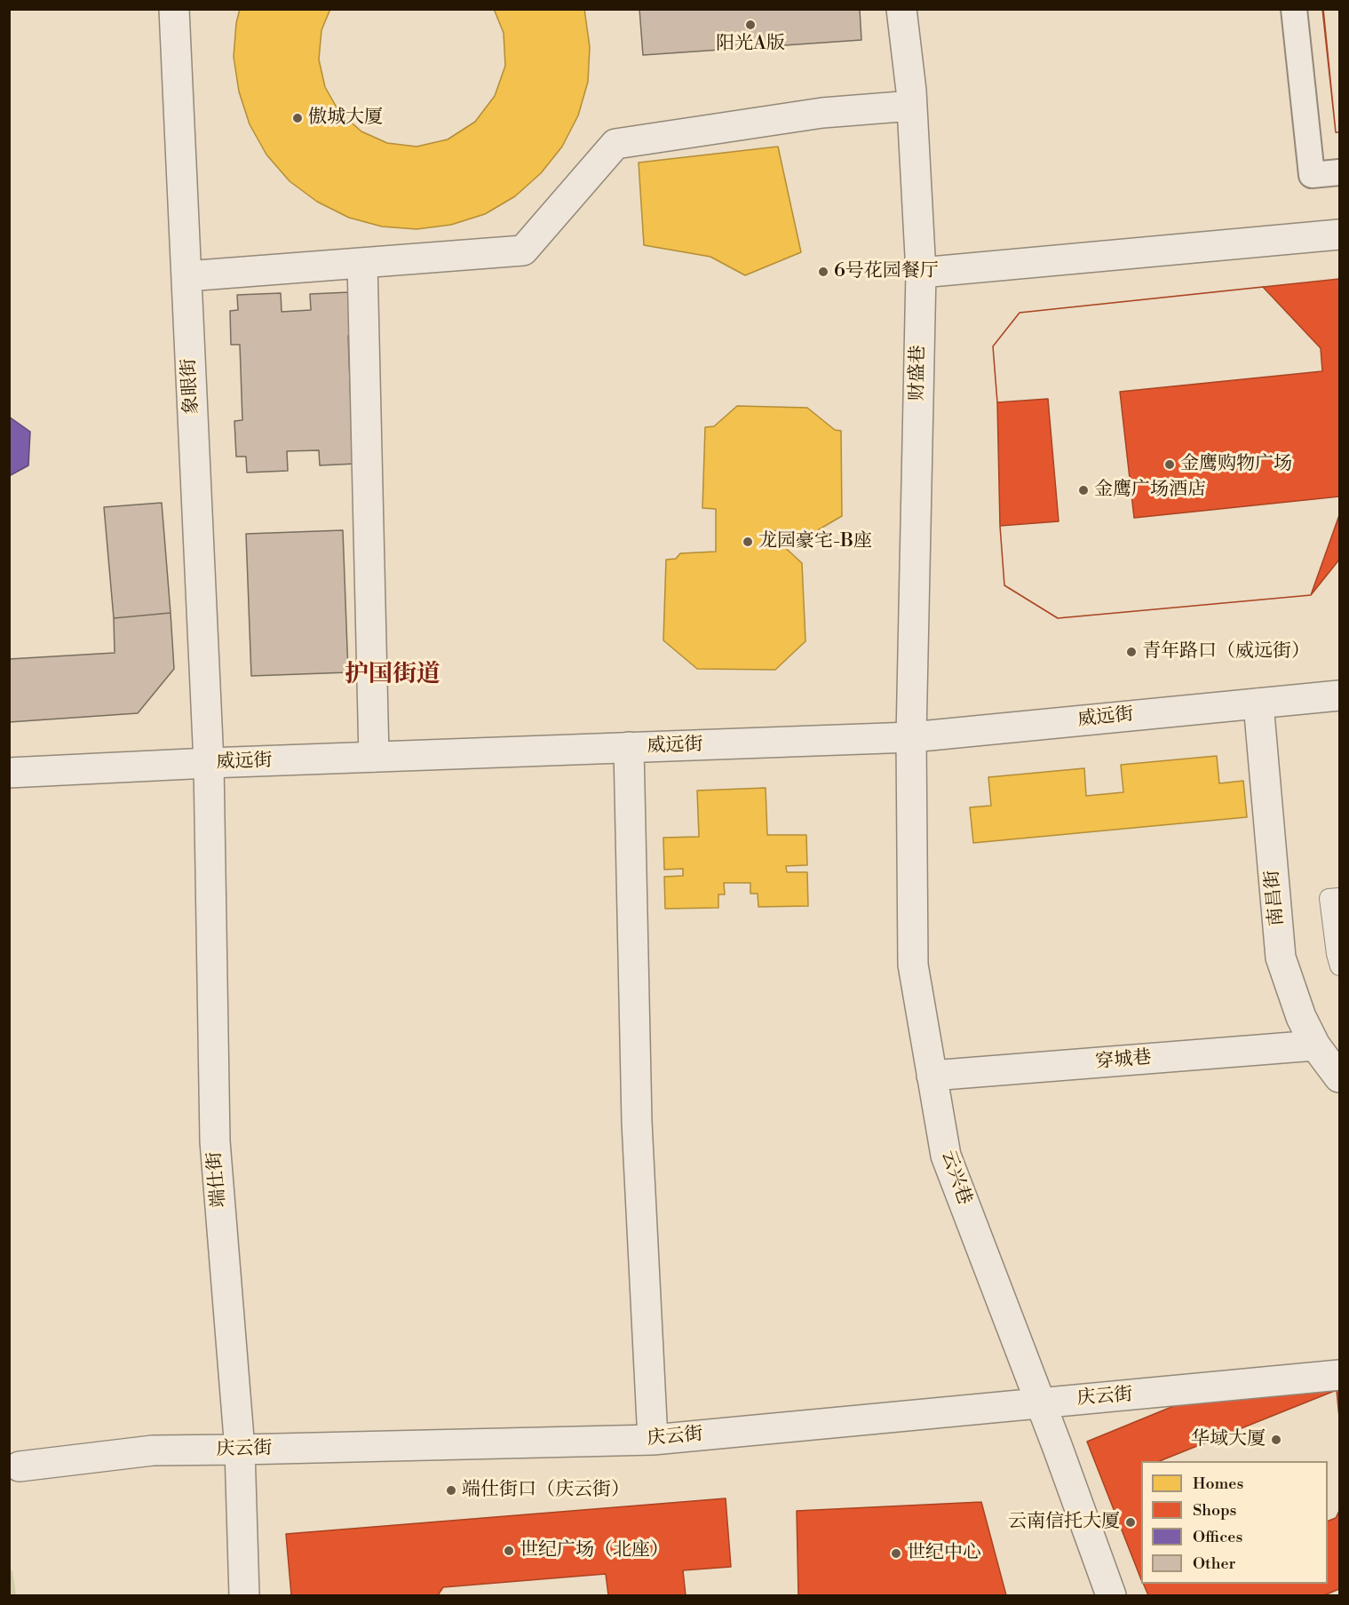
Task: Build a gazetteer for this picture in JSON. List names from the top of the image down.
{
  "streets": {
    "street": [
      "财盛巷",
      "象眼街",
      "威远街",
      "南昌街",
      "穿城巷",
      "云兴巷",
      "端仕街",
      "庆云街"
    ]
  },
  "crossings": [
    ["财盛巷", "威远街"],
    ["财盛巷", "云兴巷"],
    ["象眼街", "威远街"],
    ["象眼街", "端仕街"],
    ["威远街", "南昌街"],
    ["威远街", "云兴巷"],
    ["威远街", "端仕街"],
    ["南昌街", "穿城巷"],
    ["穿城巷", "云兴巷"],
    ["云兴巷", "庆云街"],
    ["端仕街", "庆云街"]
  ],
  "districts": ["护国街道"],
  "places": [
    "阳光A版",
    "傲城大厦",
    "6号花园餐厅",
    "金鹰购物广场",
    "金鹰广场酒店",
    "龙园豪宅-B座",
    "青年路口（威远街）",
    "华域大厦",
    "端仕街口（庆云街）",
    "云南信托大厦",
    "世纪广场（北座）",
    "世纪中心"
  ],
  "legend": [
    "Homes",
    "Shops",
    "Offices",
    "Other"
  ]
}
